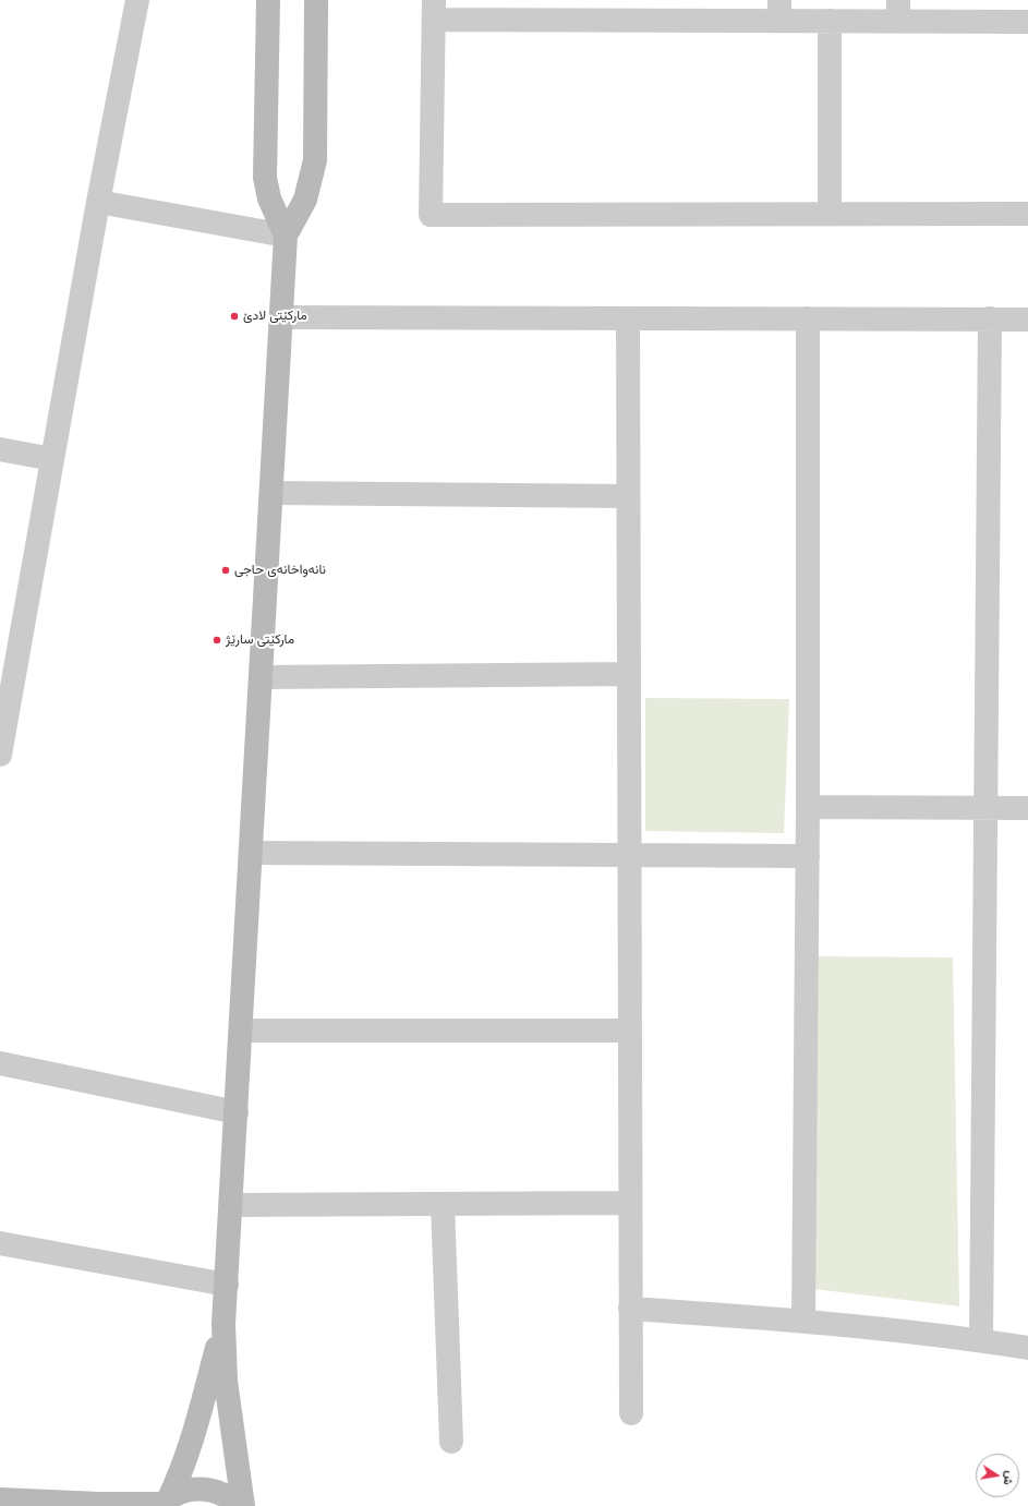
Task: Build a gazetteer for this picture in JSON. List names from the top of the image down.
{
  "places": ["ماركێتی لادێ", "نانەواخانەی حاجی", "مارکێتی سارێژ"],
  "north": "right"
}
